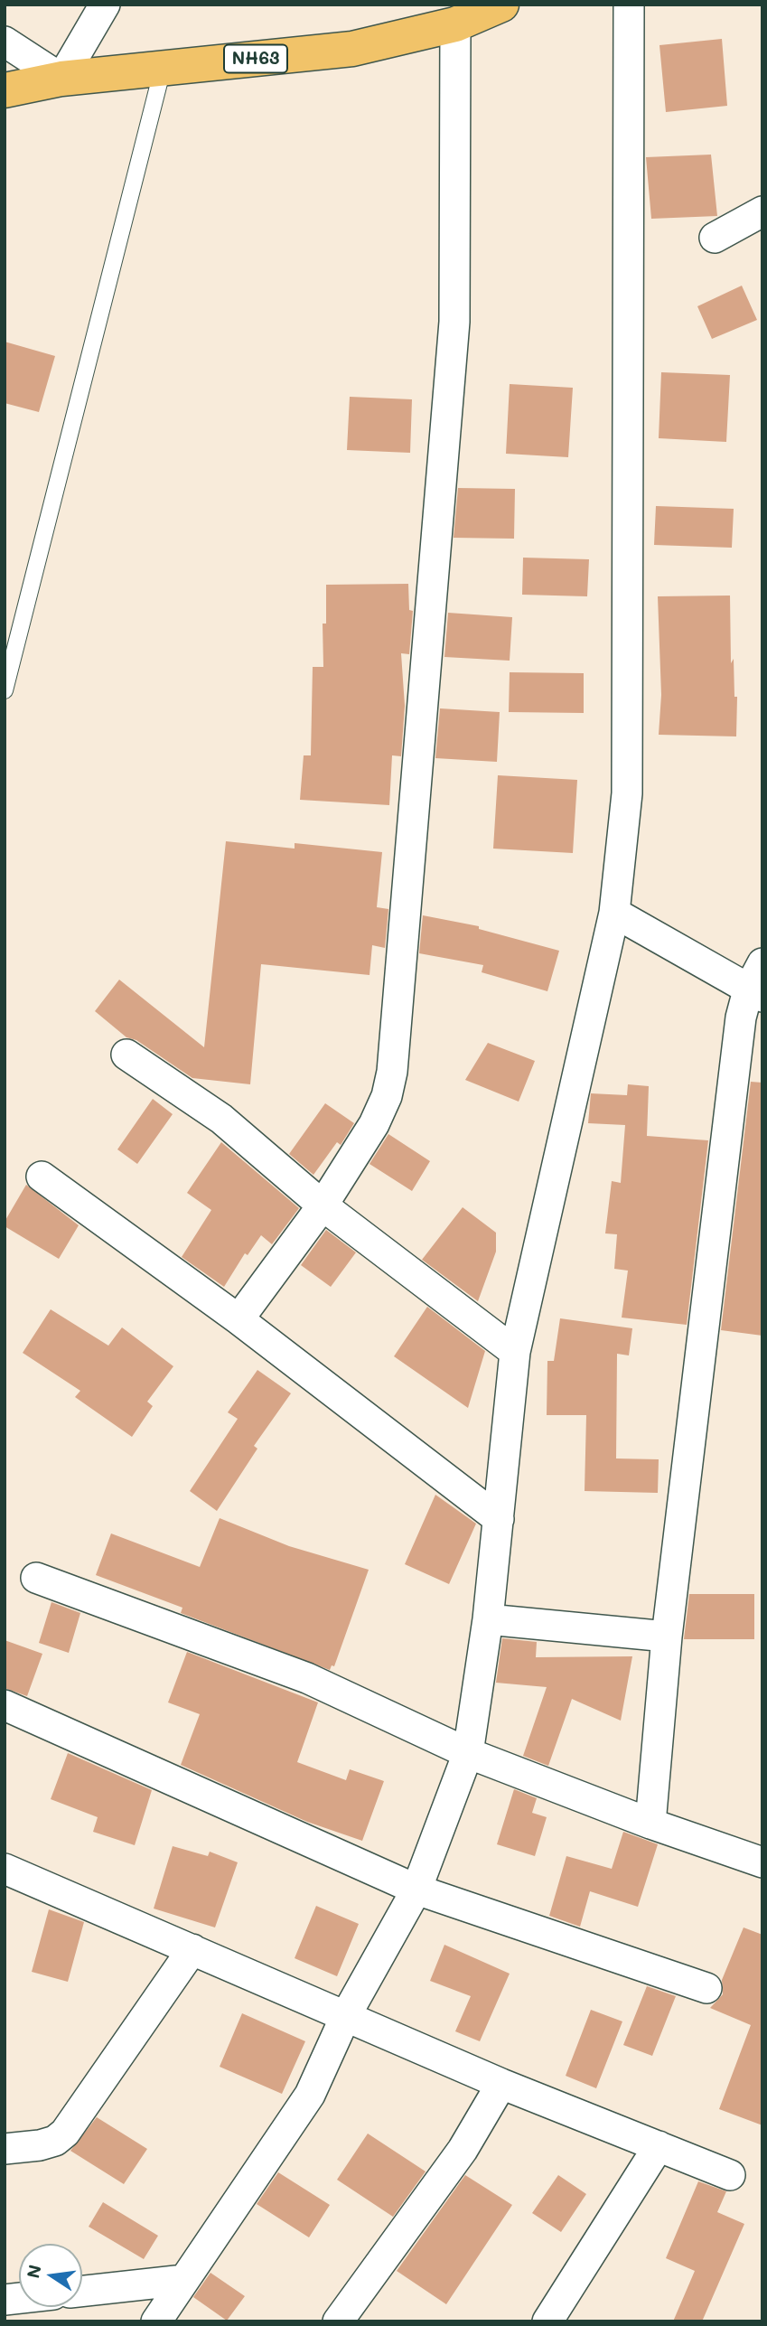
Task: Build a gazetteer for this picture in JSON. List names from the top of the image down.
{
  "streets": {
    "highway": ["NH63"]
  },
  "north": "left"
}
